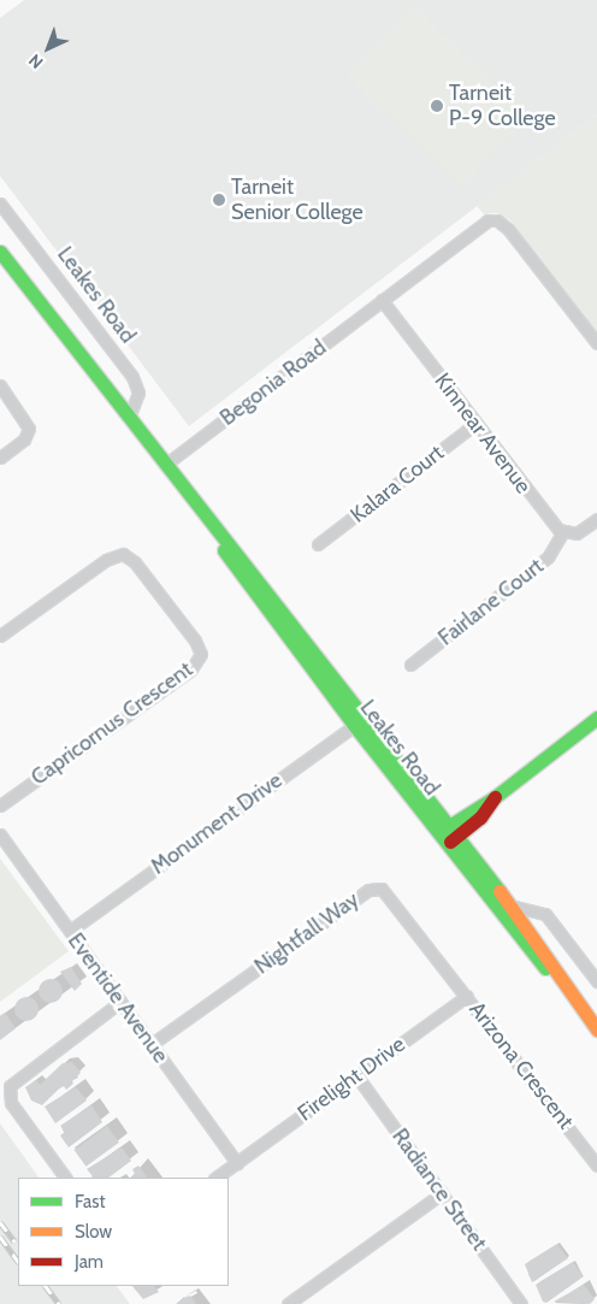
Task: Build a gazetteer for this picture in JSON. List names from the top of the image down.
{
  "streets": {
    "main road": ["Leakes Road"],
    "street": [
      "Begonia Road",
      "Kinnear Avenue",
      "Kalara Court",
      "Fairlane Court",
      "Capricornus Crescent",
      "Monument Drive",
      "Nightfall Way",
      "Eventide Avenue",
      "Arizona Crescent",
      "Firelight Drive",
      "Radiance Street"
    ]
  },
  "crossings": [
    ["Leakes Road", "Begonia Road"],
    ["Leakes Road", "Monument Drive"],
    ["Begonia Road", "Kinnear Avenue"],
    ["Kinnear Avenue", "Kalara Court"],
    ["Kinnear Avenue", "Fairlane Court"],
    ["Monument Drive", "Eventide Avenue"],
    ["Nightfall Way", "Eventide Avenue"],
    ["Nightfall Way", "Arizona Crescent"],
    ["Nightfall Way", "Firelight Drive"],
    ["Eventide Avenue", "Firelight Drive"],
    ["Arizona Crescent", "Firelight Drive"],
    ["Firelight Drive", "Radiance Street"]
  ],
  "places": ["Tarneit P-9 College", "Tarneit Senior College"],
  "legend": ["Fast", "Slow", "Jam"],
  "north": "bottom left"
}
